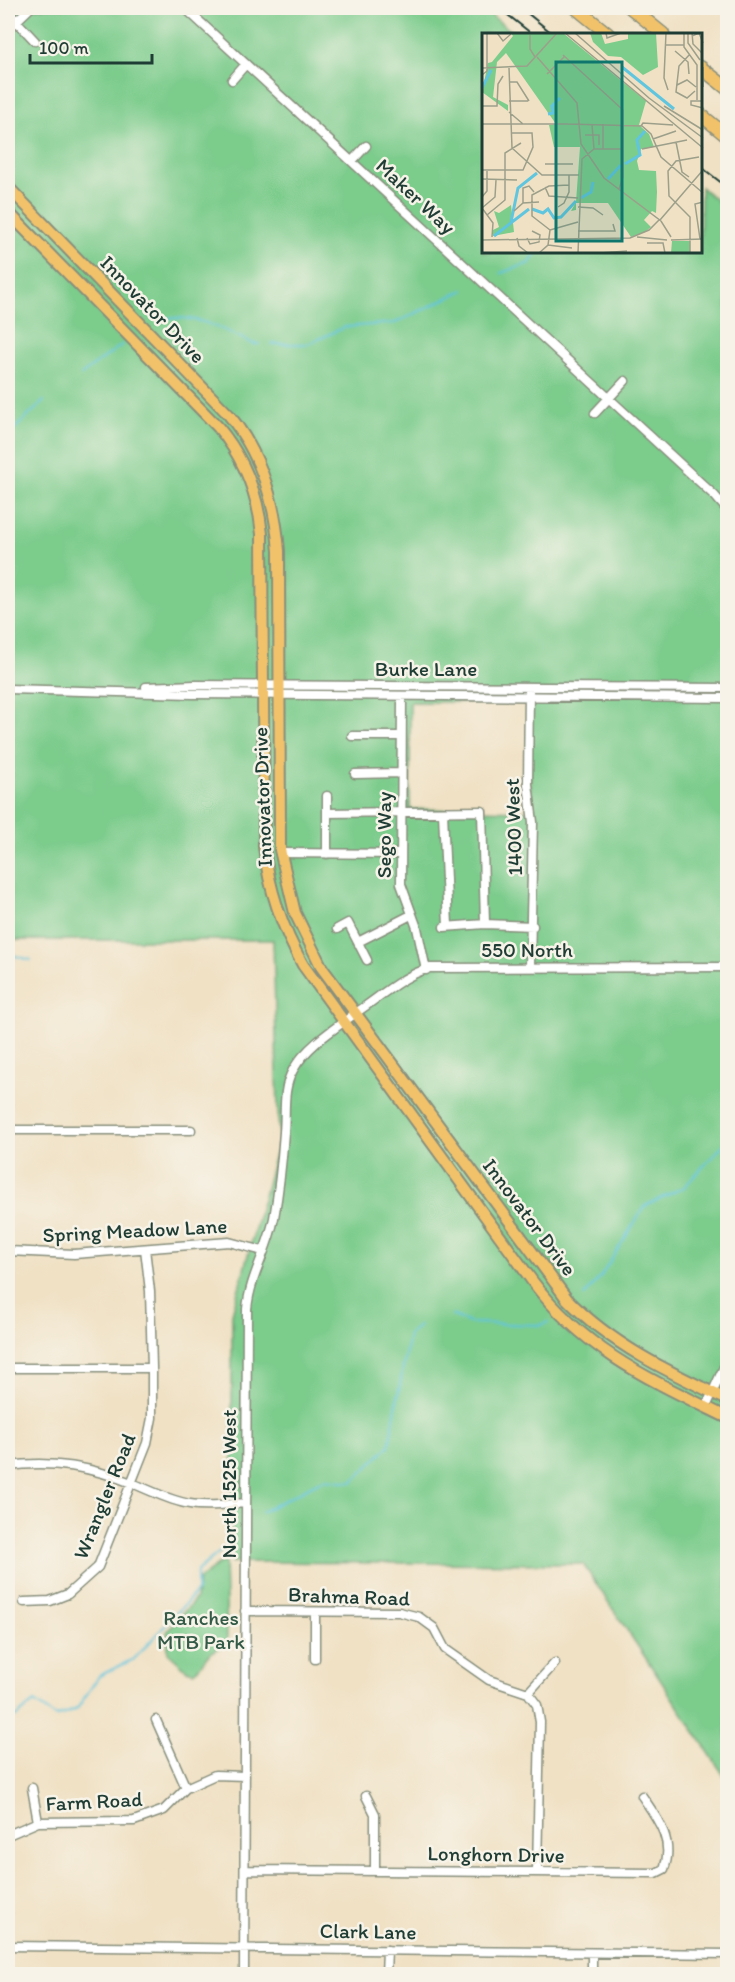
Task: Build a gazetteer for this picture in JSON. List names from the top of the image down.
{
  "streets": {
    "main road": ["Innovator Drive"],
    "street": [
      "Maker Way",
      "Burke Lane",
      "1400 West",
      "Sego Way",
      "550 North",
      "Spring Meadow Lane",
      "North 1525 West",
      "Wrangler Road",
      "Brahma Road",
      "Farm Road",
      "Longhorn Drive",
      "Clark Lane"
    ]
  },
  "crossings": [
    ["Innovator Drive", "Burke Lane"],
    ["Innovator Drive", "550 North"],
    ["Innovator Drive", "North 1525 West"],
    ["Burke Lane", "1400 West"],
    ["Burke Lane", "Sego Way"],
    ["1400 West", "550 North"],
    ["Sego Way", "550 North"],
    ["550 North", "North 1525 West"],
    ["Spring Meadow Lane", "North 1525 West"],
    ["Spring Meadow Lane", "Wrangler Road"],
    ["North 1525 West", "Brahma Road"],
    ["North 1525 West", "Farm Road"],
    ["North 1525 West", "Longhorn Drive"],
    ["North 1525 West", "Clark Lane"]
  ],
  "parks": ["Ranches MTB Park"],
  "scale_bar": "100 m"
}
